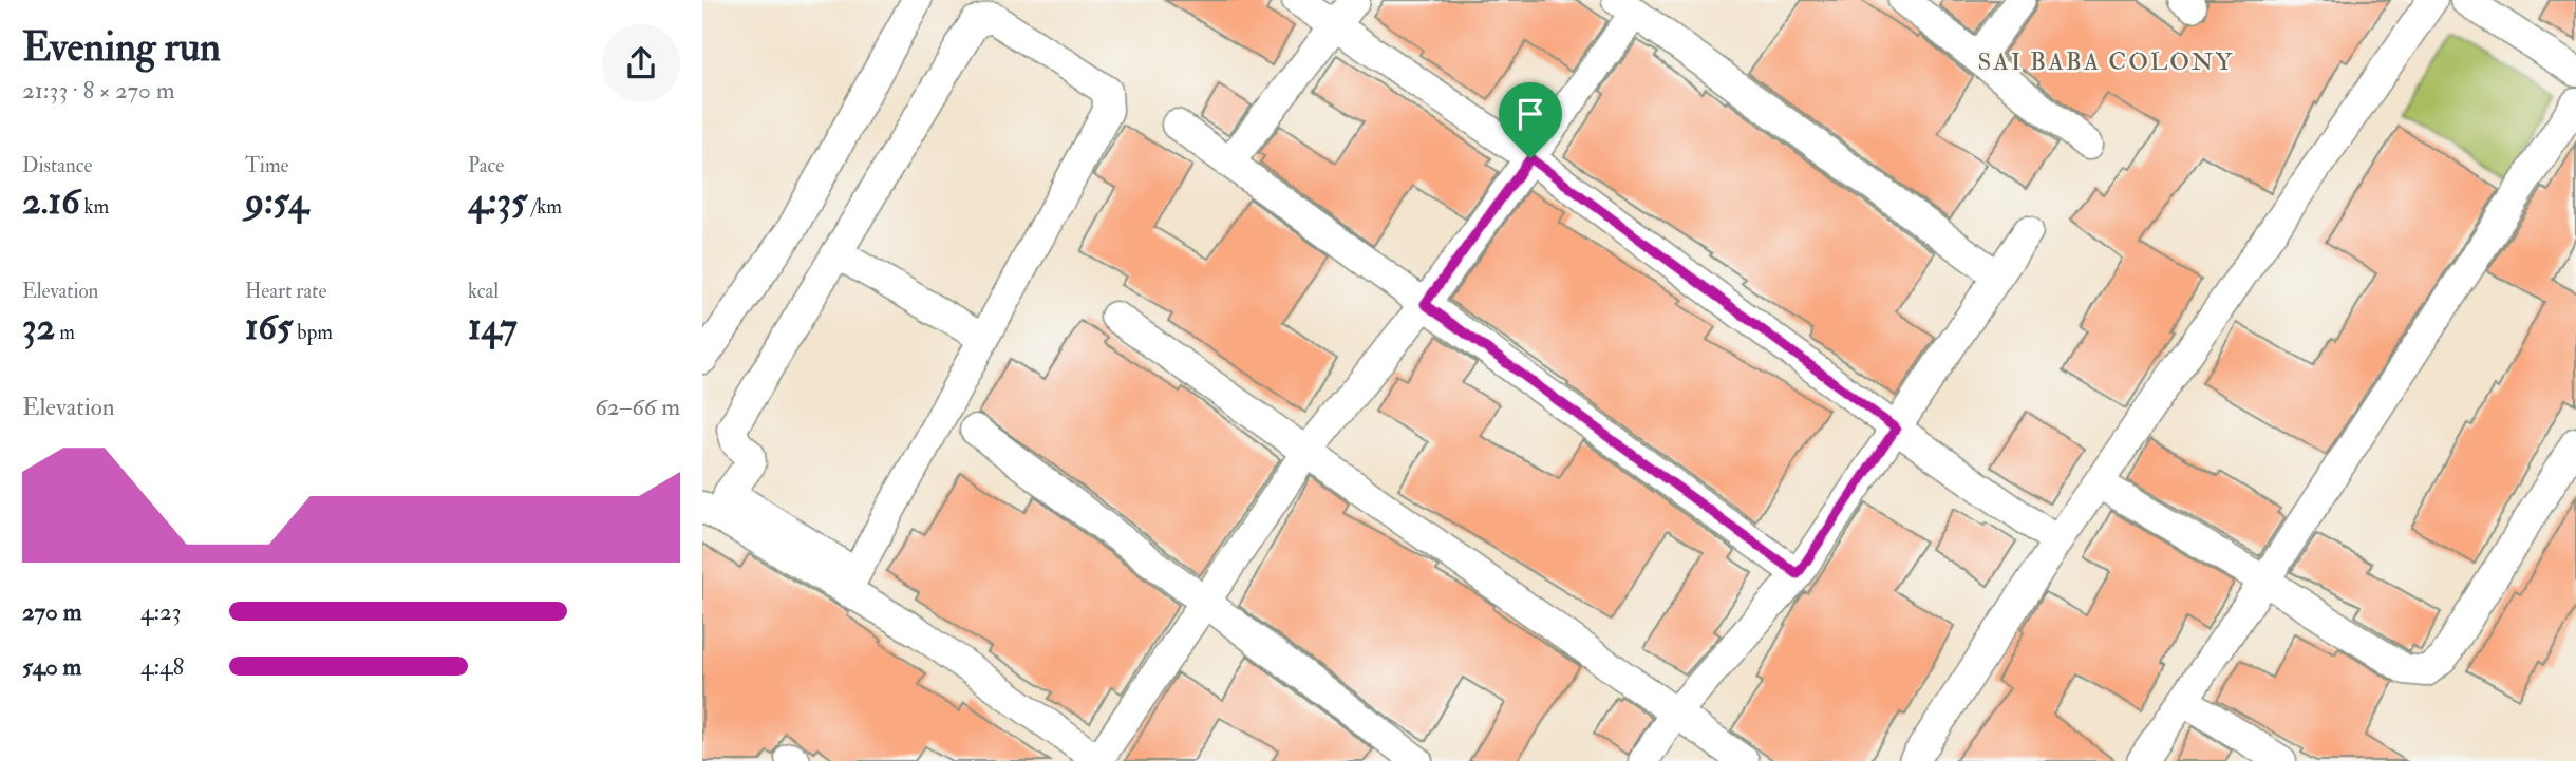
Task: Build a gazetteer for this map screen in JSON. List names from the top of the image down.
{
  "districts": ["SAI BABA COLONY"],
  "page": {
    "heading": ["Evening run", "21:33 · 8 × 270 m"],
    "stats": [
      ["Distance", "2.16 km"],
      ["Time", "9:54"],
      ["Pace", "4:35 /km"],
      ["Elevation", "32 m"],
      ["Heart rate", "165 bpm"],
      ["kcal", "147"]
    ],
    "chart": ["Elevation", "62–66 m"],
    "list": [
      {
        "name": "270 m",
        "note": "4:23"
      },
      {
        "name": "540 m",
        "note": "4:48"
      }
    ]
  }
}
